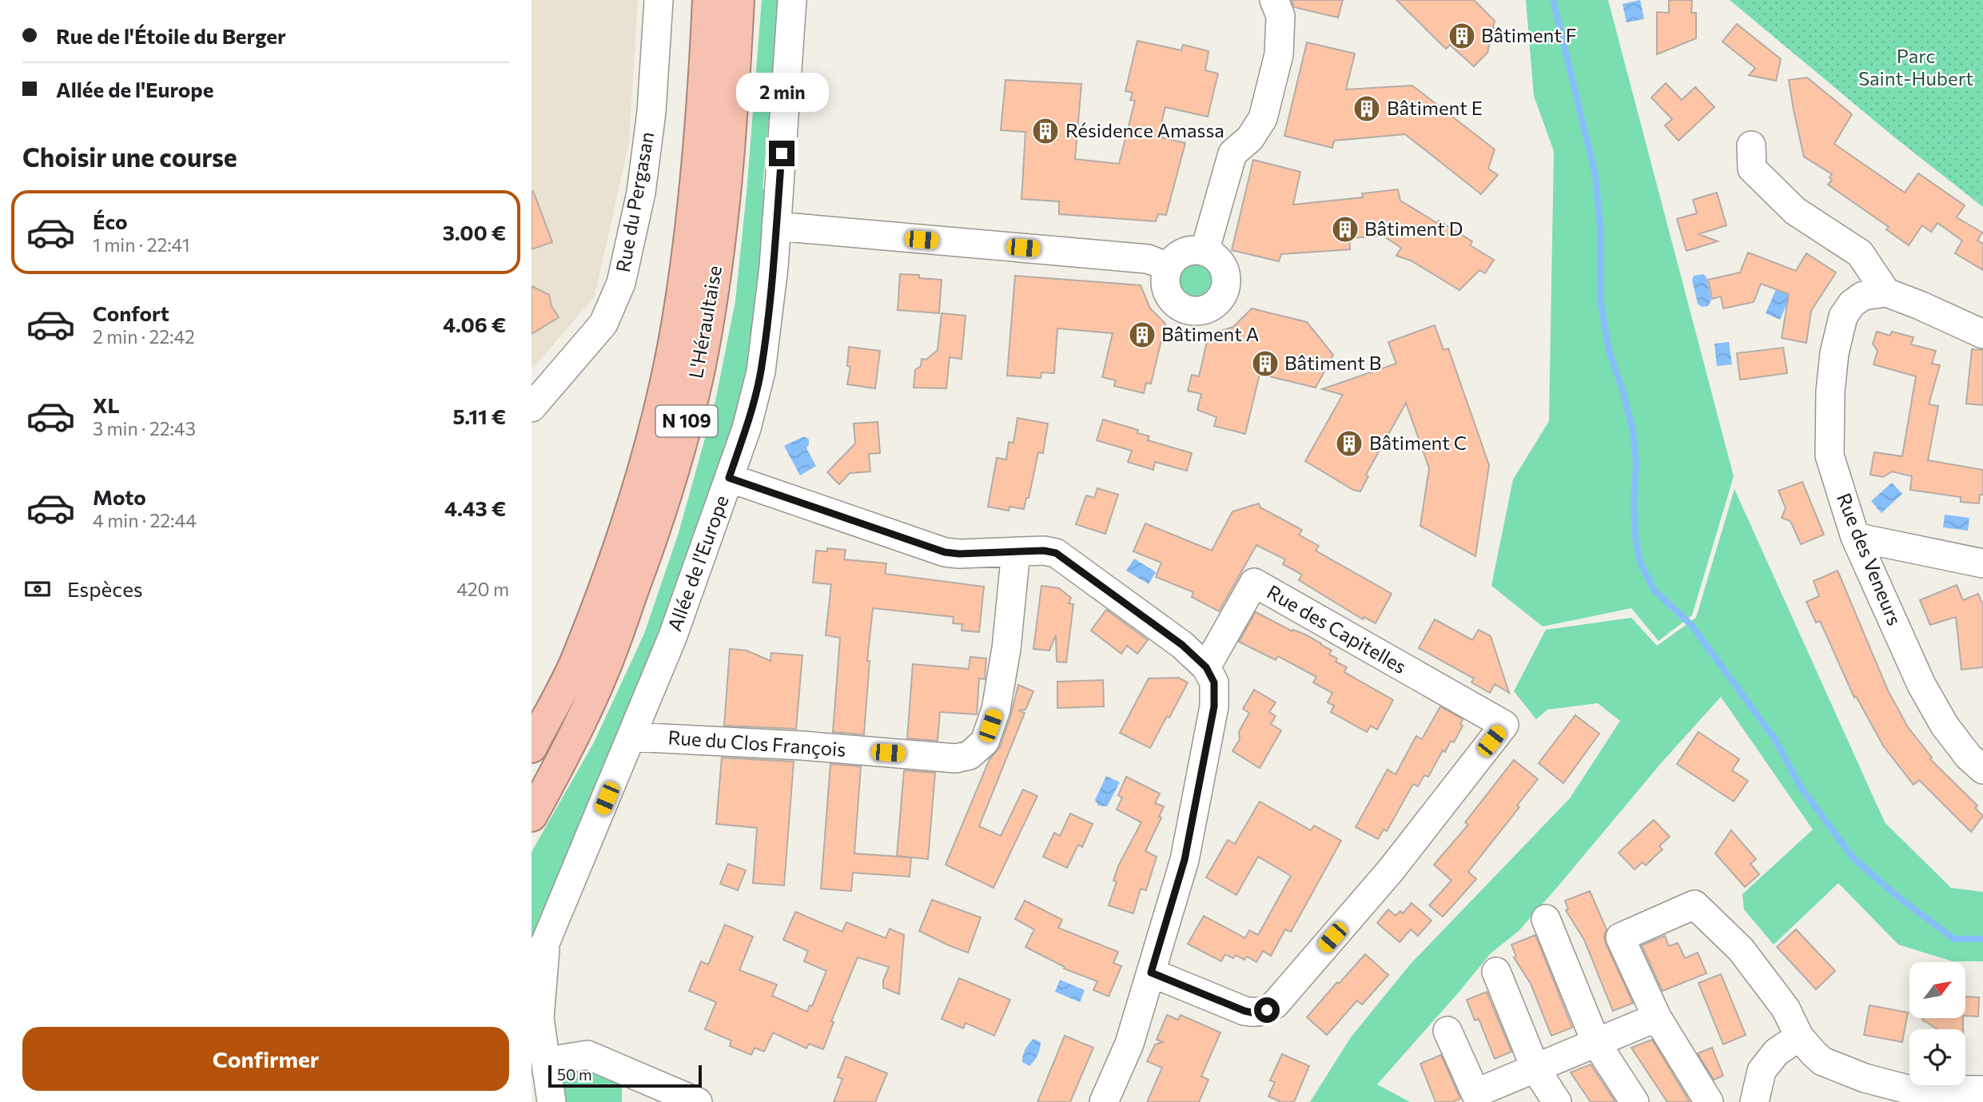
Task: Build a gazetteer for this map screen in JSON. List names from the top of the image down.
{
  "streets": {
    "highway": ["L'Héraultaise", "N 109"],
    "street": [
      "Rue du Pergasan",
      "Rue des Veneurs",
      "Allée de l'Europe",
      "Rue des Capitelles",
      "Rue du Clos François"
    ]
  },
  "crossings": [
    ["Allée de l'Europe", "Rue du Clos François"]
  ],
  "parks": ["Parc Saint-Hubert"],
  "places": {
    "building": [
      "Bâtiment F",
      "Bâtiment E",
      "Résidence Amassa",
      "Bâtiment D",
      "Bâtiment A",
      "Bâtiment B",
      "Bâtiment C"
    ]
  },
  "scale_bar": "50 m",
  "north": "top right",
  "page": {
    "banner": ["Rue de l'Étoile du Berger", "Allée de l'Europe"],
    "bubble": "2 min",
    "heading": "Choisir une course",
    "list": [
      {
        "name": "Éco",
        "note": "1 min · 22:41",
        "value": "3.00 €"
      },
      {
        "name": "Confort",
        "note": "2 min · 22:42",
        "value": "4.06 €"
      },
      {
        "name": "XL",
        "note": "3 min · 22:43",
        "value": "5.11 €"
      },
      {
        "name": "Moto",
        "note": "4 min · 22:44",
        "value": "4.43 €"
      }
    ],
    "pay": ["Espèces", "420 m"],
    "buttons": "Confirmer",
    "scale": "50 m"
  }
}
